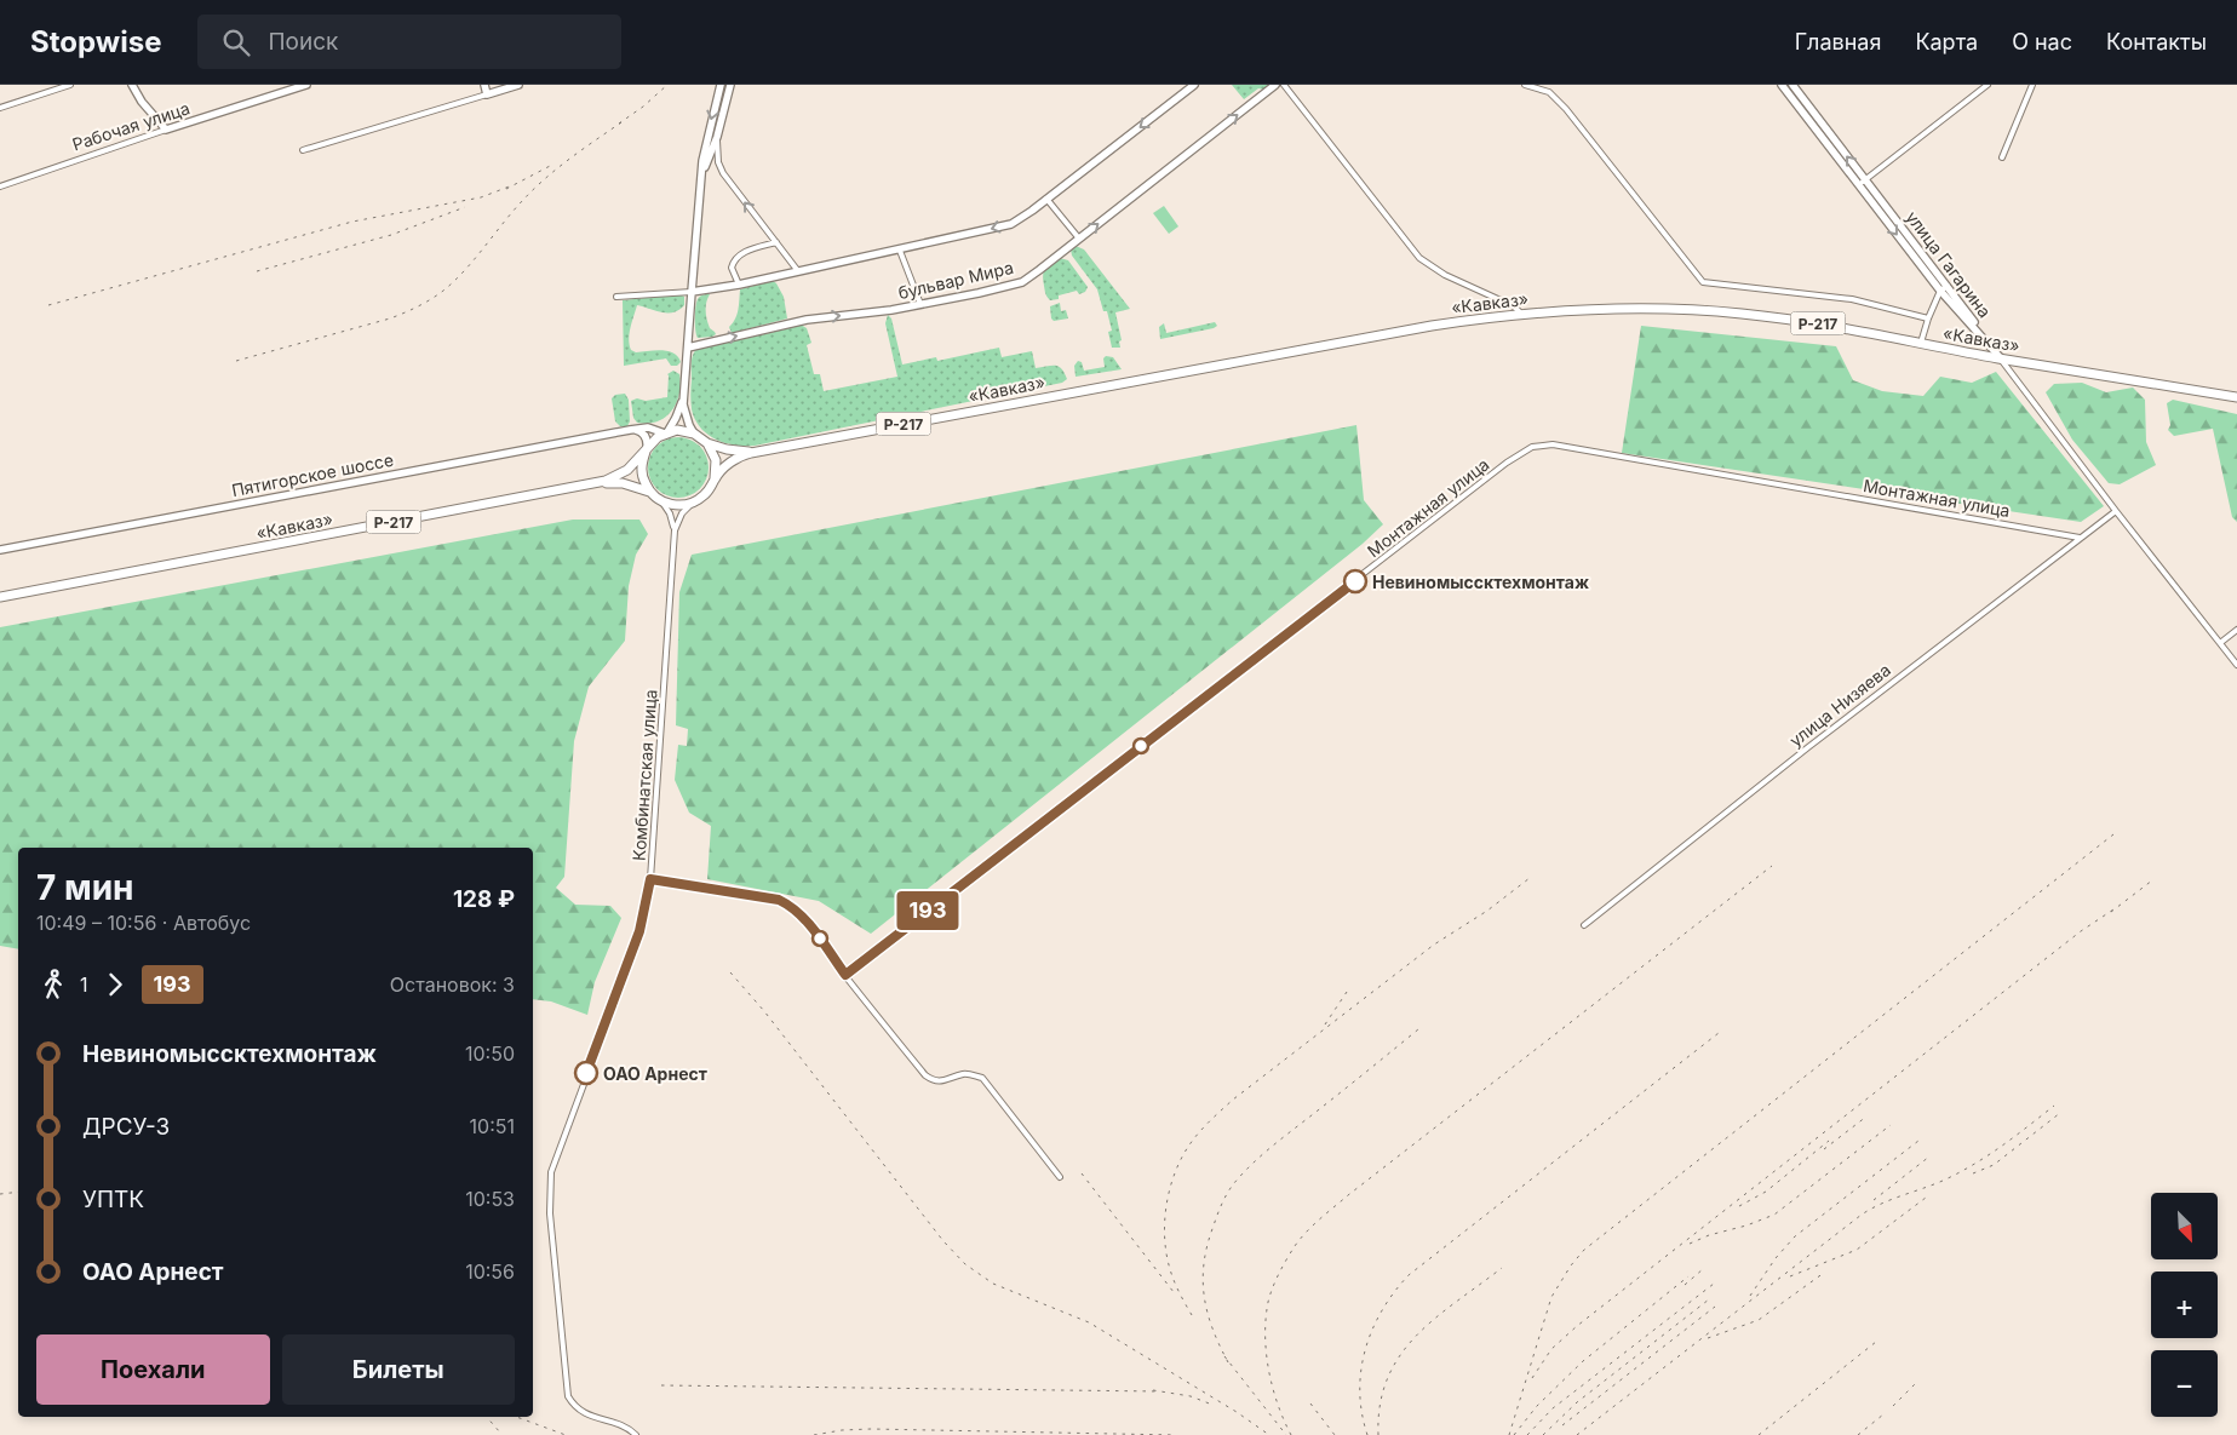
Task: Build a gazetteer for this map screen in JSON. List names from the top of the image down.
{
  "streets": {
    "highway": ["«Кавказ»", "Р-217"],
    "main road": [
      "Рабочая улица",
      "улица Гагарина",
      "бульвар Мира",
      "Пятигорское шоссе"
    ],
    "street": ["Монтажная улица", "улица Низяева", "Комбинатская улица"]
  },
  "crossings": [
    ["улица Гагарина", "«Кавказ»"],
    ["«Кавказ»", "Пятигорское шоссе"],
    ["«Кавказ»", "Комбинатская улица"],
    ["Пятигорское шоссе", "Комбинатская улица"],
    ["Монтажная улица", "улица Низяева"]
  ],
  "places": ["Невиномыссктехмонтаж", "ОАО Арнест"],
  "lines": ["bus line 193"],
  "north": "bottom right",
  "page": {
    "header": "Stopwise",
    "search": "Поиск",
    "nav": [
      "Главная",
      "Карта",
      "О нас",
      "Контакты"
    ],
    "on_map": "193",
    "heading": ["7 мин", "10:49 – 10:56 · Автобус", "128 ₽"],
    "legs": ["1", "193", "Остановок: 3"],
    "list": [
      {
        "name": "Невиномыссктехмонтаж",
        "value": "10:50"
      },
      {
        "name": "ДРСУ-3",
        "value": "10:51"
      },
      {
        "name": "УПТК",
        "value": "10:53"
      },
      {
        "name": "ОАО Арнест",
        "value": "10:56"
      }
    ],
    "map_buttons": ["+", "−"],
    "buttons": ["Поехали", "Билеты"]
  }
}
